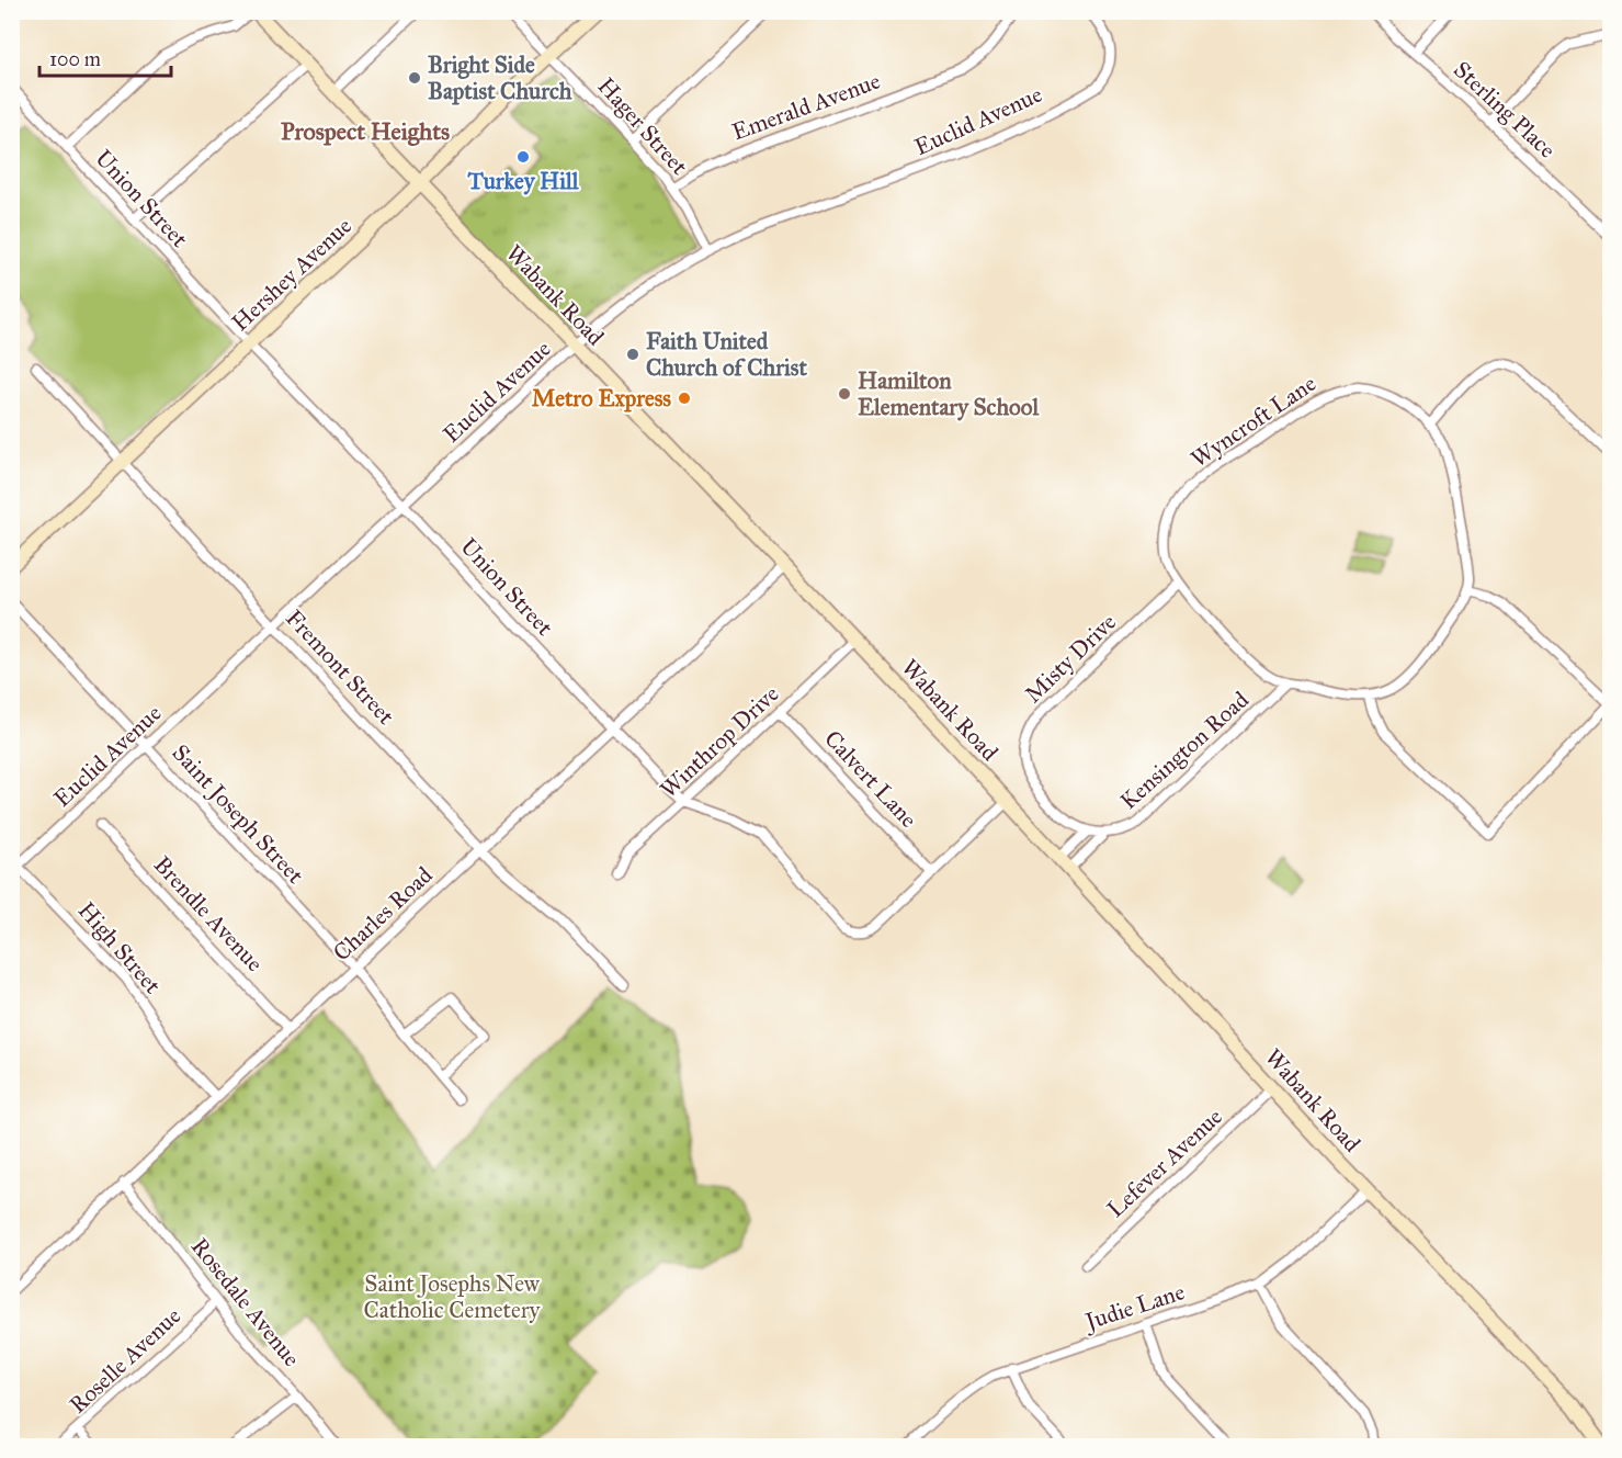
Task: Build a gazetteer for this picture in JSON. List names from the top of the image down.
{
  "streets": {
    "street": [
      "Emerald Avenue",
      "Sterling Place",
      "Euclid Avenue",
      "Hager Street",
      "Union Street",
      "Hershey Avenue",
      "Wabank Road",
      "Wyncroft Lane",
      "Misty Drive",
      "Fremont Street",
      "Winthrop Drive",
      "Kensington Road",
      "Calvert Lane",
      "Saint Joseph Street",
      "Brendle Avenue",
      "Charles Road",
      "High Street",
      "Lefever Avenue",
      "Rosedale Avenue",
      "Judie Lane",
      "Roselle Avenue"
    ]
  },
  "crossings": [
    ["Emerald Avenue", "Hager Street"],
    ["Euclid Avenue", "Hager Street"],
    ["Euclid Avenue", "Union Street"],
    ["Euclid Avenue", "Wabank Road"],
    ["Euclid Avenue", "Fremont Street"],
    ["Euclid Avenue", "Saint Joseph Street"],
    ["Euclid Avenue", "High Street"],
    ["Hager Street", "Hershey Avenue"],
    ["Union Street", "Hershey Avenue"],
    ["Union Street", "Wabank Road"],
    ["Union Street", "Winthrop Drive"],
    ["Union Street", "Calvert Lane"],
    ["Union Street", "Charles Road"],
    ["Hershey Avenue", "Wabank Road"],
    ["Hershey Avenue", "Fremont Street"],
    ["Wabank Road", "Winthrop Drive"],
    ["Wabank Road", "Kensington Road"],
    ["Wabank Road", "Charles Road"],
    ["Wabank Road", "Lefever Avenue"],
    ["Wabank Road", "Judie Lane"],
    ["Wyncroft Lane", "Misty Drive"],
    ["Wyncroft Lane", "Kensington Road"],
    ["Misty Drive", "Kensington Road"],
    ["Fremont Street", "Charles Road"],
    ["Winthrop Drive", "Calvert Lane"],
    ["Saint Joseph Street", "Charles Road"],
    ["Brendle Avenue", "Charles Road"],
    ["Charles Road", "High Street"],
    ["Charles Road", "Rosedale Avenue"],
    ["Rosedale Avenue", "Roselle Avenue"]
  ],
  "districts": ["Prospect Heights"],
  "parks": ["Saint Josephs New Catholic Cemetery"],
  "places": [
    "Bright Side Baptist Church",
    "Turkey Hill",
    "Faith United Church of Christ",
    "Hamilton Elementary School",
    "Metro Express"
  ],
  "scale_bar": "100 m"
}
